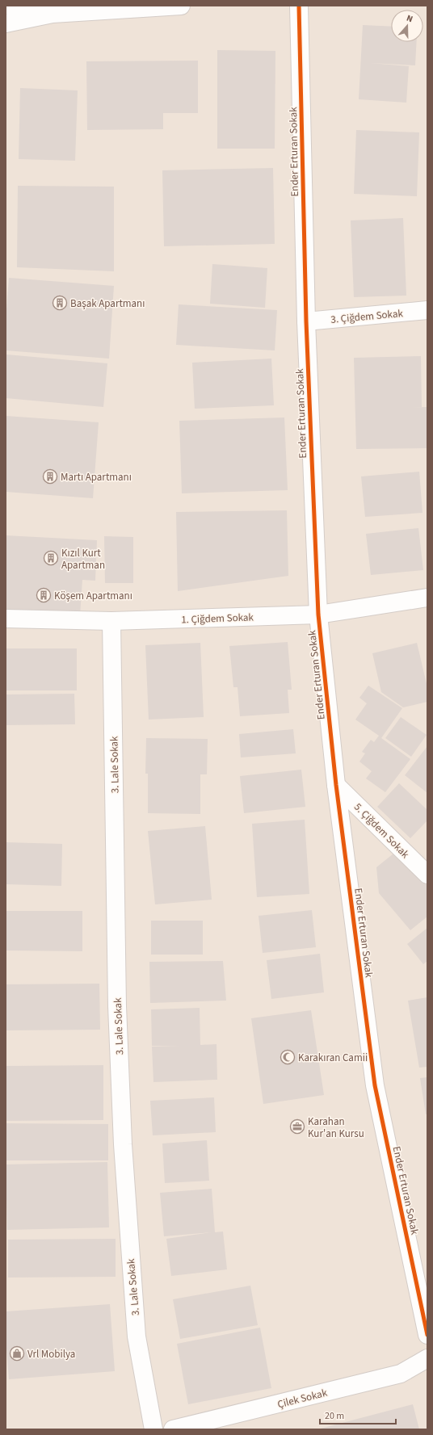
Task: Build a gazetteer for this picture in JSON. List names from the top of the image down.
{
  "streets": {
    "street": [
      "Ender Erturan Sokak",
      "3. Çiğdem Sokak",
      "1. Çiğdem Sokak",
      "3. Lale Sokak",
      "5. Çiğdem Sokak",
      "Çilek Sokak"
    ]
  },
  "crossings": [
    ["Ender Erturan Sokak", "3. Çiğdem Sokak"],
    ["Ender Erturan Sokak", "1. Çiğdem Sokak"],
    ["Ender Erturan Sokak", "5. Çiğdem Sokak"],
    ["1. Çiğdem Sokak", "3. Lale Sokak"]
  ],
  "places": {
    "building": [
      "Başak Apartmanı",
      "Martı Apartmanı",
      "Kızıl Kurt Apartman",
      "Köşem Apartmanı"
    ],
    "mosque": ["Karakıran Camii"],
    "office": ["Karahan Kur'an Kursu"],
    "shop": ["Vrl Mobilya"]
  },
  "scale_bar": "20 m",
  "north": "top"
}
